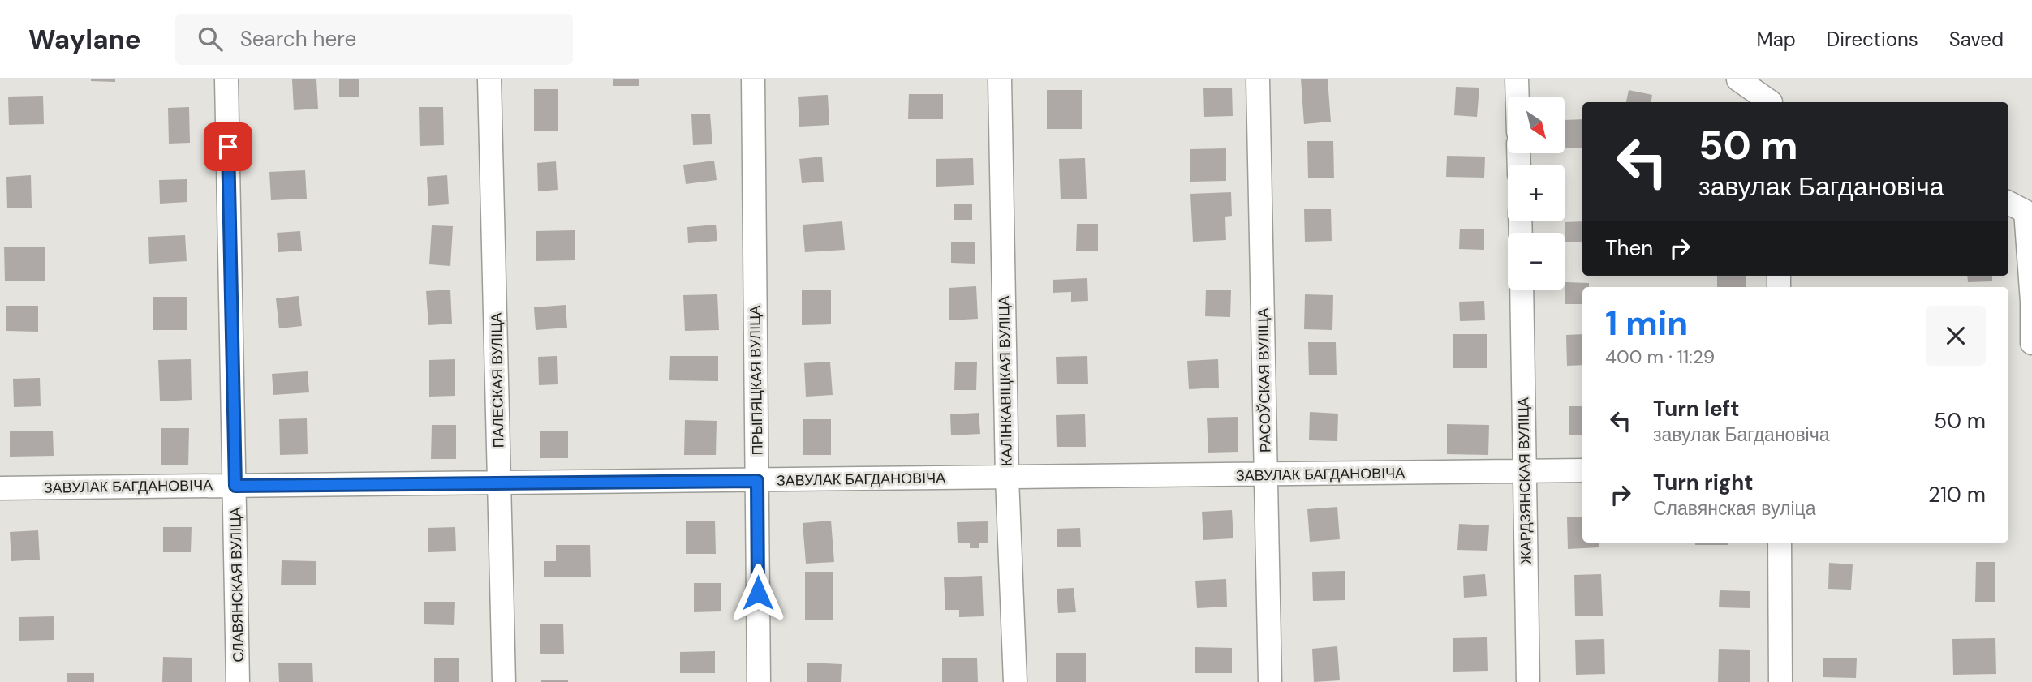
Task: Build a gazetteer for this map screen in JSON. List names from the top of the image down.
{
  "streets": {
    "street": [
      "ПАЛЕСКАЯ ВУЛІЦА",
      "ПРЫПЯЦКАЯ ВУЛІЦА",
      "РАСОЎСКАЯ ВУЛІЦА",
      "КАЛІНКАВІЦКАЯ ВУЛІЦА",
      "ЗАВУЛАК БАГДАНОВІЧА",
      "ЖАРДЗЯНСКАЯ ВУЛІЦА",
      "СЛАВЯНСКАЯ ВУЛІЦА"
    ]
  },
  "crossings": [
    ["ПАЛЕСКАЯ ВУЛІЦА", "ЗАВУЛАК БАГДАНОВІЧА"],
    ["ПРЫПЯЦКАЯ ВУЛІЦА", "ЗАВУЛАК БАГДАНОВІЧА"],
    ["РАСОЎСКАЯ ВУЛІЦА", "ЗАВУЛАК БАГДАНОВІЧА"],
    ["КАЛІНКАВІЦКАЯ ВУЛІЦА", "ЗАВУЛАК БАГДАНОВІЧА"],
    ["ЗАВУЛАК БАГДАНОВІЧА", "ЖАРДЗЯНСКАЯ ВУЛІЦА"],
    ["ЗАВУЛАК БАГДАНОВІЧА", "СЛАВЯНСКАЯ ВУЛІЦА"]
  ],
  "north": "bottom right",
  "page": {
    "header": "Waylane",
    "search": "Search here",
    "nav": ["Map", "Directions", "Saved"],
    "map_buttons": ["+", "−"],
    "turn": ["50 m", "завулак Багдановіча"],
    "then": "Then",
    "heading": ["1 min", "400 m · 11:29"],
    "list": [
      {
        "name": "Turn left",
        "note": "завулак Багдановіча",
        "value": "50 m"
      },
      {
        "name": "Turn right",
        "note": "Славянская вуліца",
        "value": "210 m"
      }
    ]
  }
}
